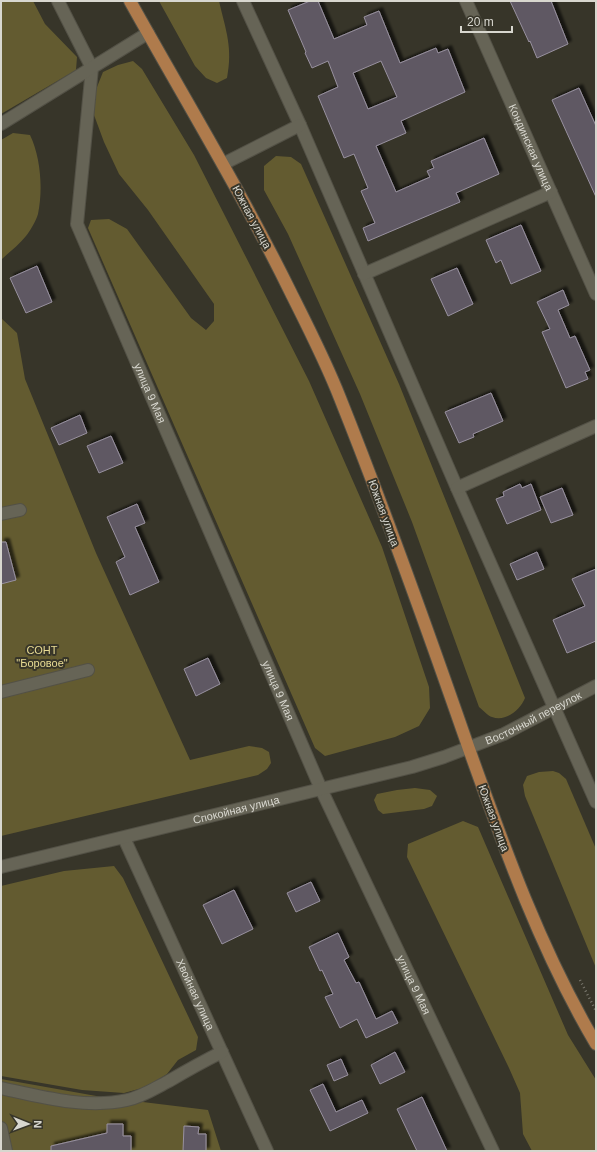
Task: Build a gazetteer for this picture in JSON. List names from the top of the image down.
{
  "streets": {
    "main road": ["Южная улица"],
    "street": [
      "Кондинская улица",
      "улица 9 Мая",
      "Восточный переулок",
      "Спокойная улица",
      "Хвойная улица"
    ]
  },
  "crossings": [
    ["Южная улица", "Восточный переулок"],
    ["Южная улица", "Спокойная улица"],
    ["улица 9 Мая", "Спокойная улица"],
    ["Восточный переулок", "Спокойная улица"],
    ["Спокойная улица", "Хвойная улица"]
  ],
  "parks": ["СОНТ \"Боровое\""],
  "scale_bar": "20 m",
  "north": "right"
}
